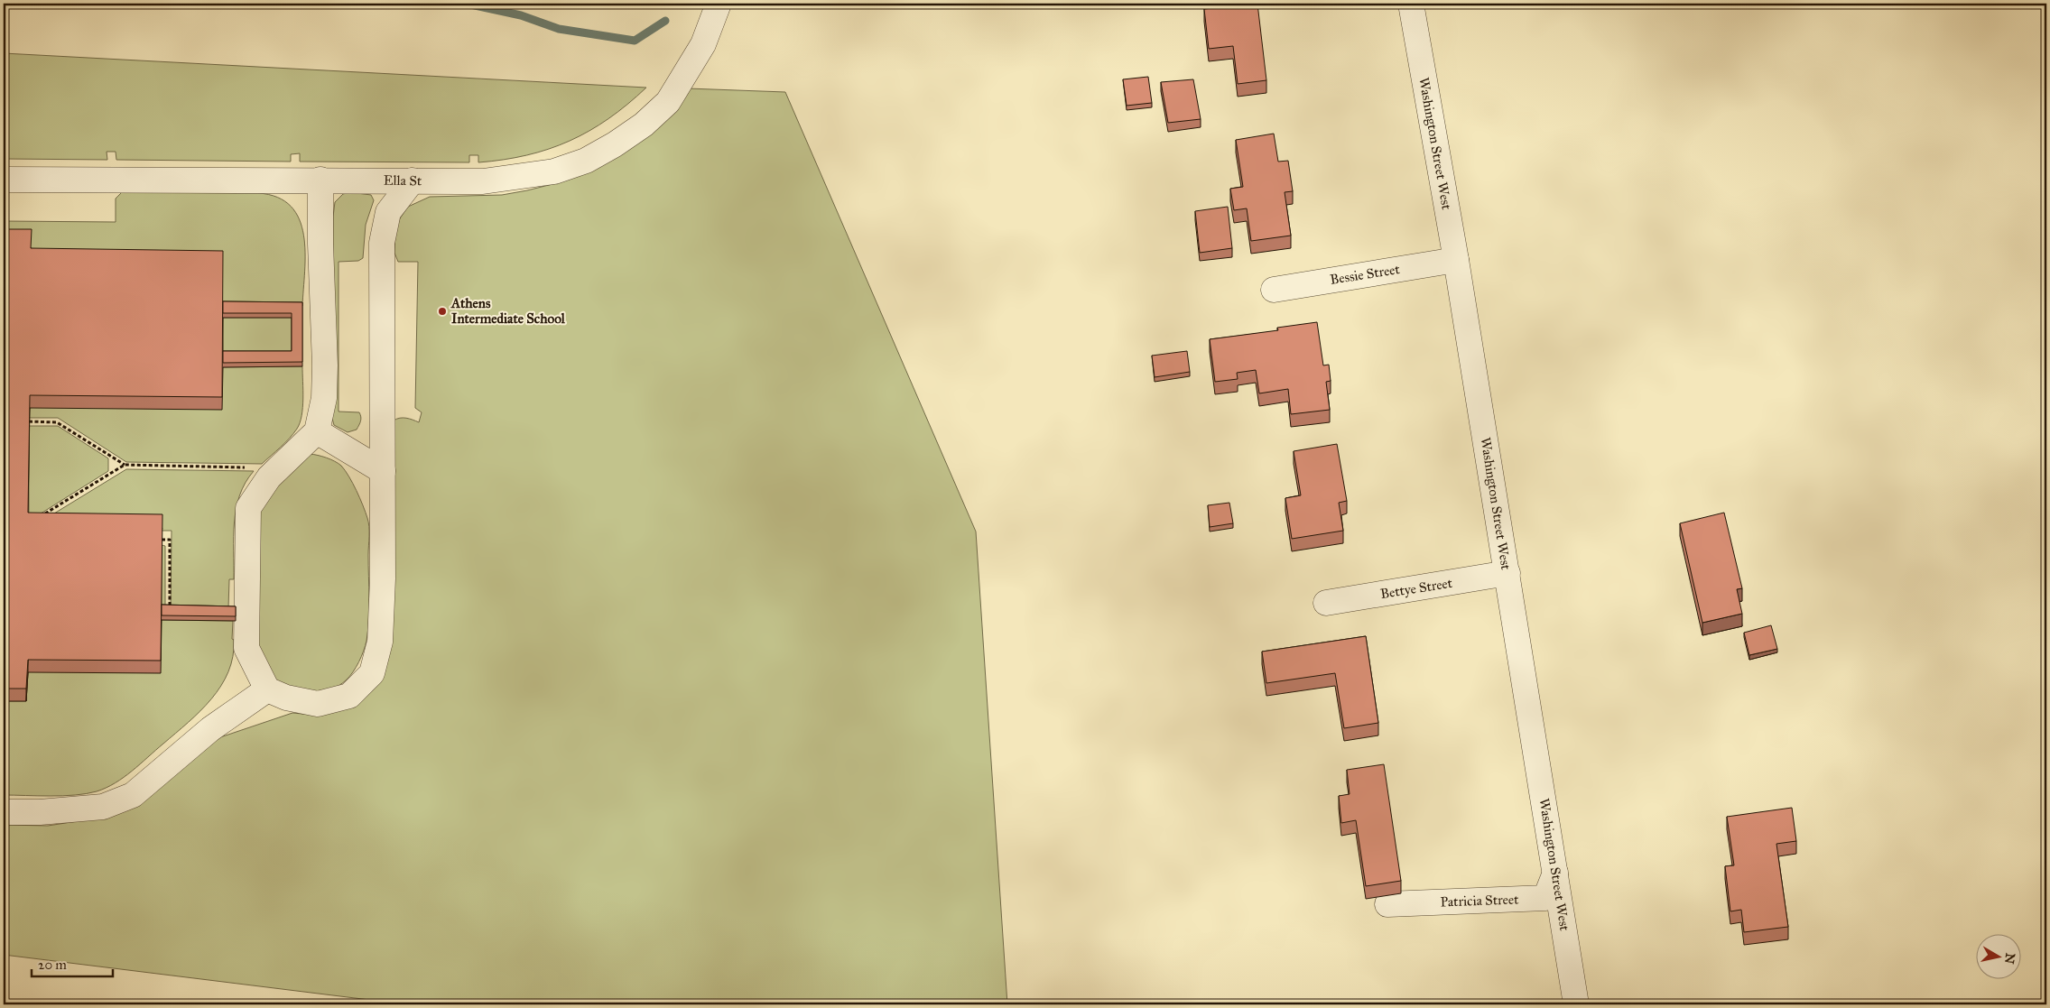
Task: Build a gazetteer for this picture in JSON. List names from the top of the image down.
{
  "streets": {
    "street": [
      "Washington Street West",
      "Ella St",
      "Bessie Street",
      "Bettye Street",
      "Patricia Street"
    ]
  },
  "crossings": [
    ["Washington Street West", "Bessie Street"],
    ["Washington Street West", "Bettye Street"],
    ["Washington Street West", "Patricia Street"]
  ],
  "places": ["Athens Intermediate School"],
  "scale_bar": "20 m",
  "north": "right"
}
